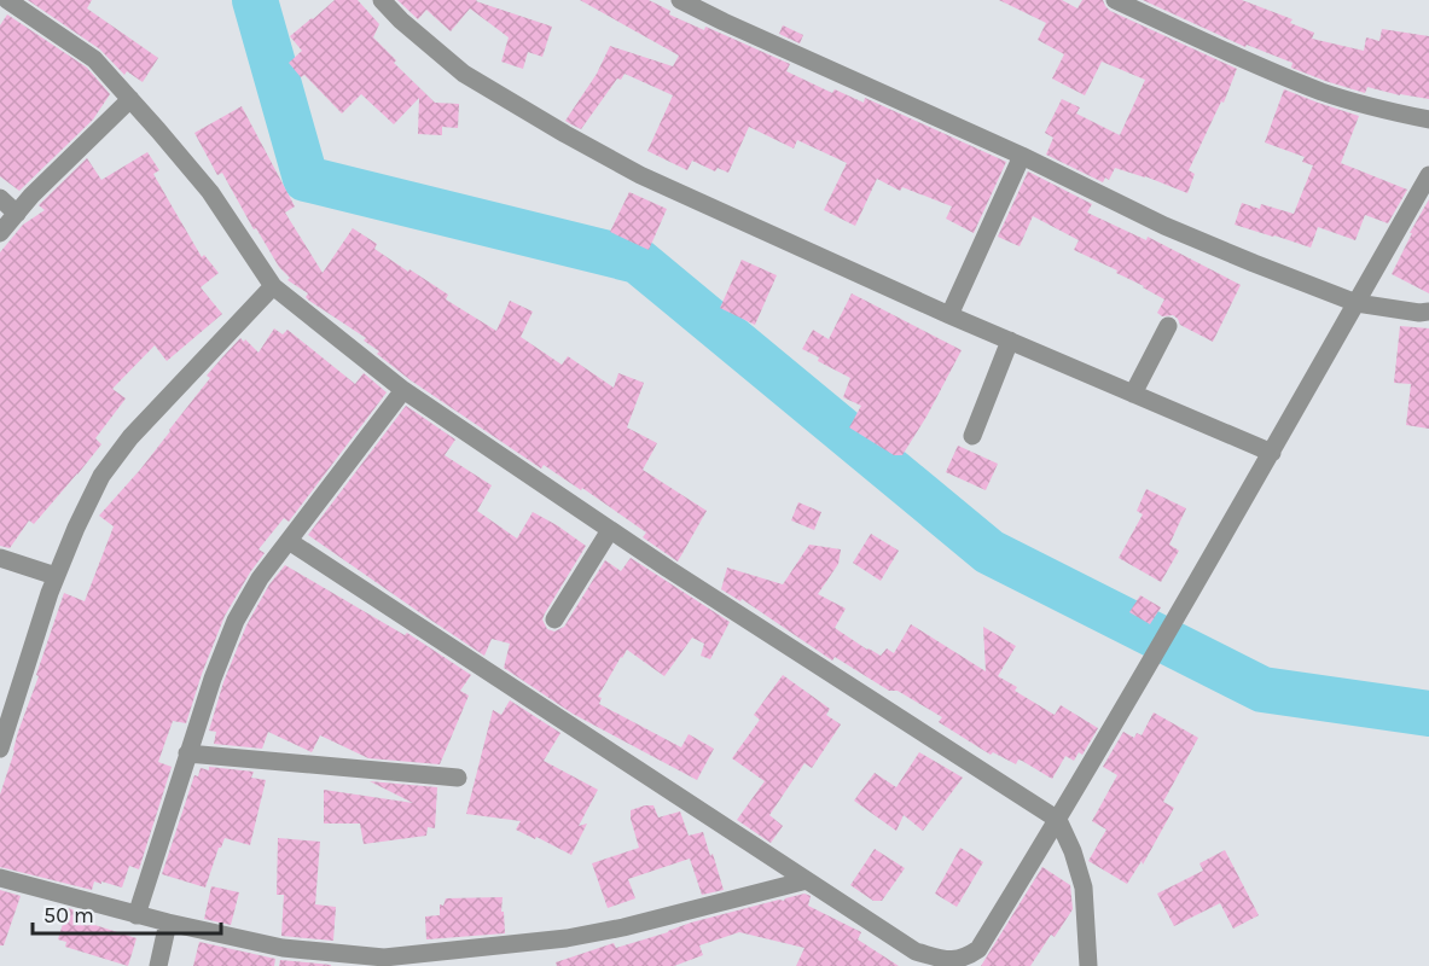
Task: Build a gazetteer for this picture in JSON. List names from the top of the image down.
{
  "scale_bar": "50 m"
}
